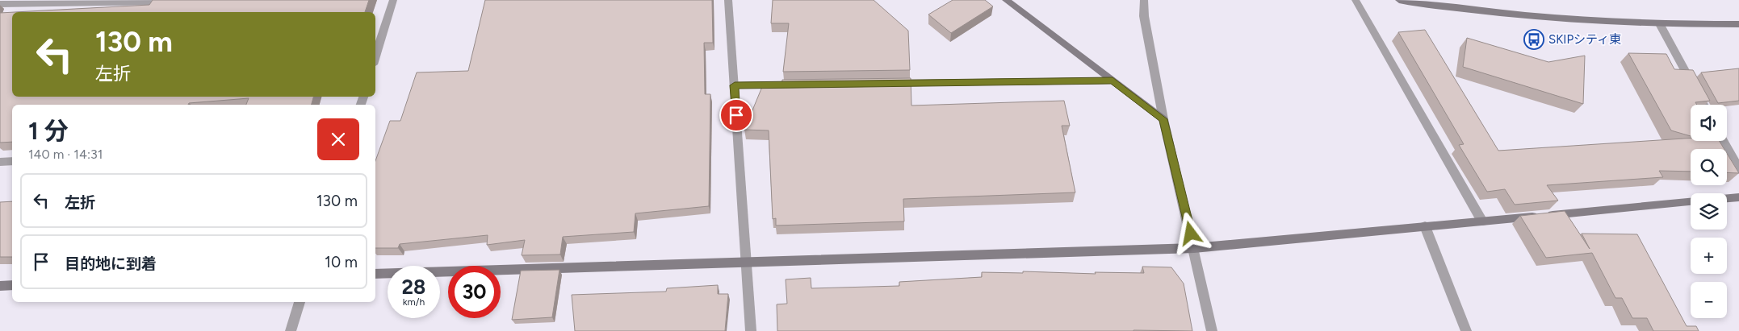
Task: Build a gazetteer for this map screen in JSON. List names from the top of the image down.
{
  "places": {
    "bus stop": ["SKIPシティ東"]
  },
  "page": {
    "turn": ["130 m", "左折"],
    "map_buttons": ["+", "−"],
    "heading": ["1 分", "140 m · 14:31"],
    "list": [
      {
        "name": "左折",
        "value": "130 m"
      },
      {
        "name": "目的地に到着",
        "value": "10 m"
      }
    ],
    "speed": "28 km/h",
    "limit": "30"
  }
}
